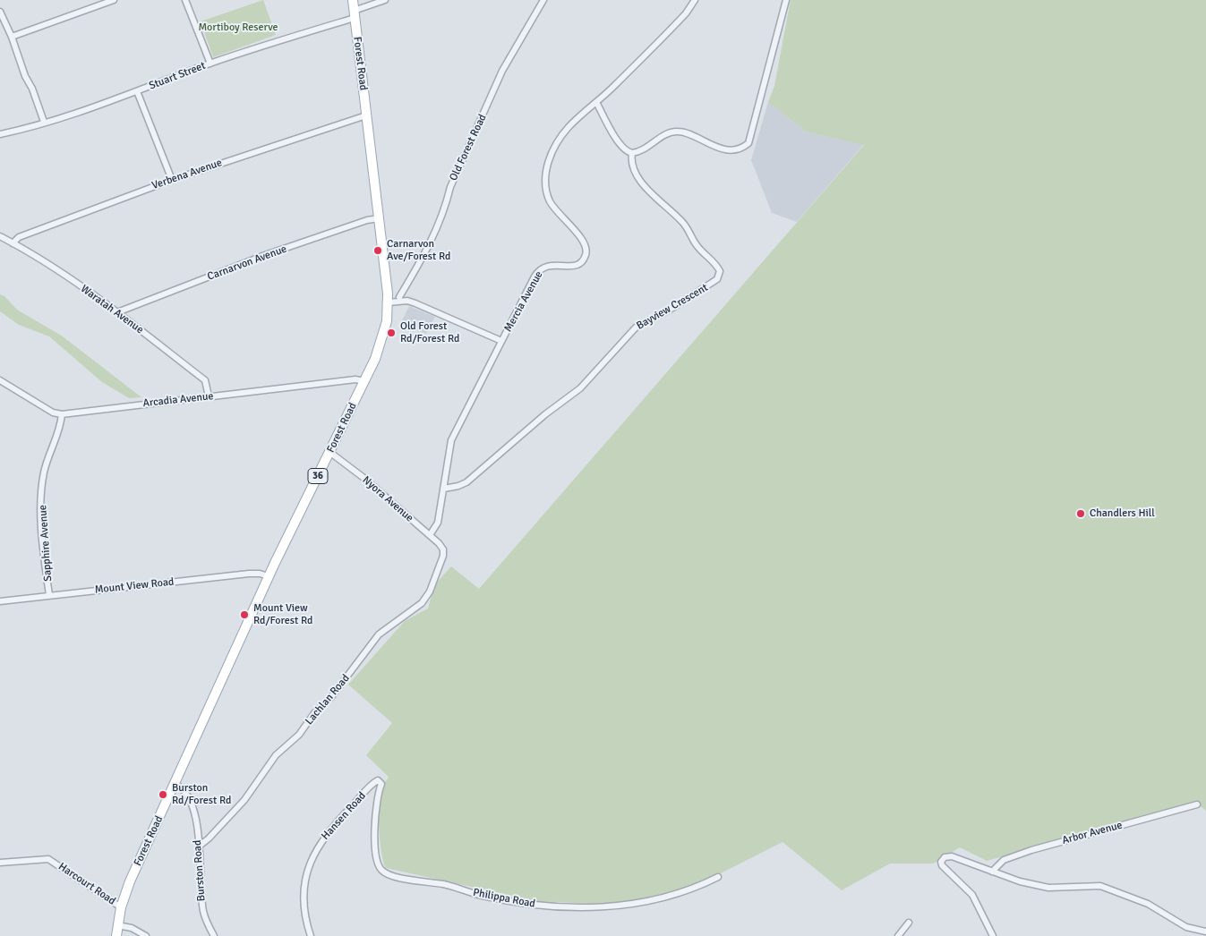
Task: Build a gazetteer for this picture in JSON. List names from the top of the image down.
{
  "streets": {
    "main road": ["Forest Road", "36"],
    "street": [
      "Stuart Street",
      "Old Forest Road",
      "Verbena Avenue",
      "Carnarvon Avenue",
      "Mercia Avenue",
      "Bayview Crescent",
      "Waratah Avenue",
      "Arcadia Avenue",
      "Nyora Avenue",
      "Sapphire Avenue",
      "Mount View Road",
      "Lachlan Road",
      "Hansen Road",
      "Arbor Avenue",
      "Burston Road",
      "Harcourt Road",
      "Philippa Road"
    ]
  },
  "crossings": [
    ["Forest Road", "Stuart Street"],
    ["Forest Road", "Verbena Avenue"],
    ["Forest Road", "Carnarvon Avenue"],
    ["Forest Road", "Arcadia Avenue"],
    ["Forest Road", "Nyora Avenue"],
    ["Forest Road", "Mount View Road"],
    ["Forest Road", "Burston Road"],
    ["Forest Road", "Harcourt Road"],
    ["Verbena Avenue", "Waratah Avenue"],
    ["Carnarvon Avenue", "Waratah Avenue"],
    ["Mercia Avenue", "Bayview Crescent"],
    ["Mercia Avenue", "Nyora Avenue"],
    ["Waratah Avenue", "Arcadia Avenue"],
    ["Arcadia Avenue", "Sapphire Avenue"],
    ["Nyora Avenue", "Lachlan Road"],
    ["Sapphire Avenue", "Mount View Road"],
    ["Lachlan Road", "Burston Road"],
    ["Hansen Road", "Philippa Road"]
  ],
  "parks": ["Mortiboy Reserve"],
  "places": [
    "Carnarvon Ave/Forest Rd",
    "Old Forest Rd/Forest Rd",
    "Chandlers Hill",
    "Mount View Rd/Forest Rd",
    "Burston Rd/Forest Rd"
  ]
}
